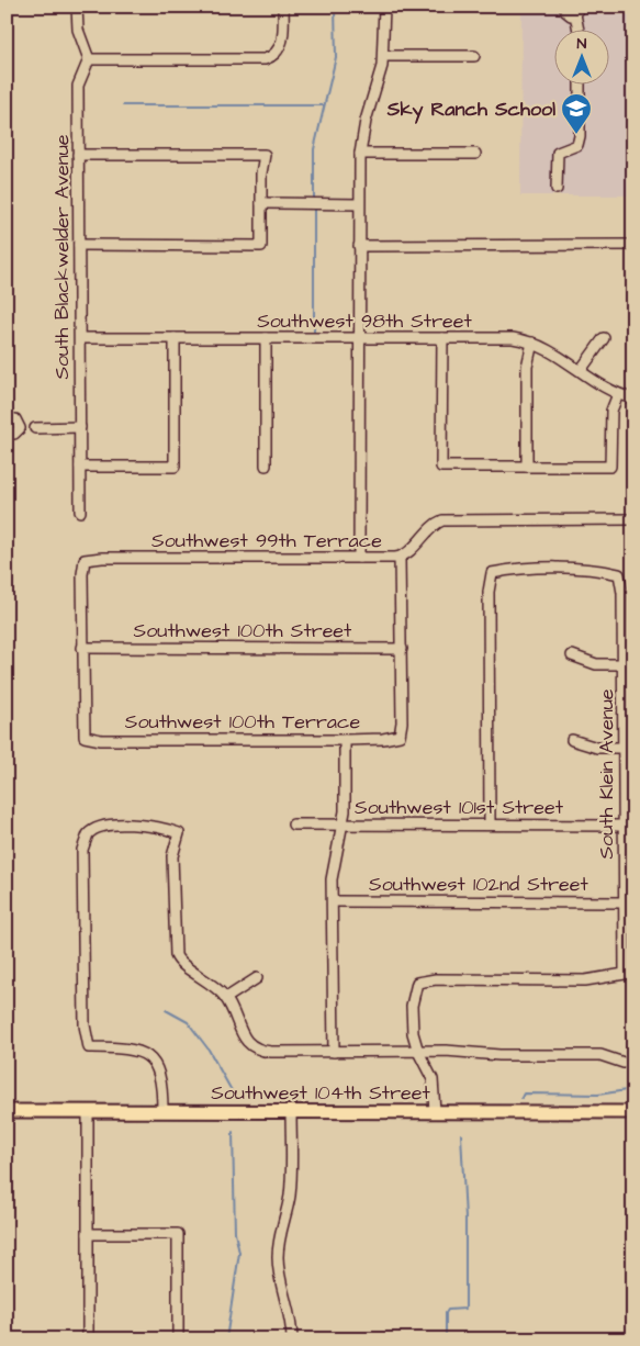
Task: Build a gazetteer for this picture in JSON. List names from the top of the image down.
{
  "streets": {
    "main road": ["Southwest 104th Street"],
    "street": [
      "South Blackwelder Avenue",
      "Southwest 98th Street",
      "Southwest 99th Terrace",
      "Southwest 100th Street",
      "Southwest 100th Terrace",
      "South Klein Avenue",
      "Southwest 101st Street",
      "Southwest 102nd Street"
    ]
  },
  "crossings": [
    ["South Blackwelder Avenue", "Southwest 98th Street"],
    ["Southwest 99th Terrace", "Southwest 100th Street"],
    ["Southwest 99th Terrace", "Southwest 100th Terrace"],
    ["Southwest 100th Street", "Southwest 100th Terrace"],
    ["South Klein Avenue", "Southwest 101st Street"],
    ["South Klein Avenue", "Southwest 102nd Street"]
  ],
  "places": {
    "school or university": ["Sky Ranch School"]
  },
  "north": "top"
}
